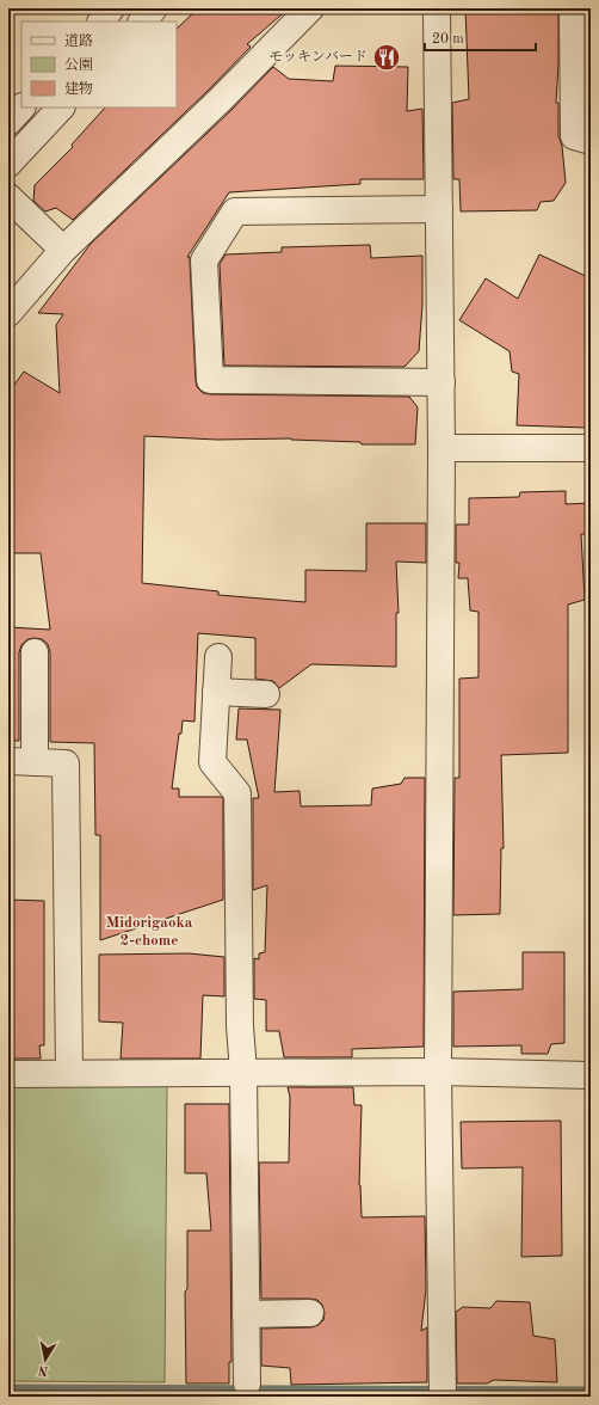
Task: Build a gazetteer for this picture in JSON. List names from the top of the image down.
{
  "districts": ["Midorigaoka 2-chome"],
  "places": {
    "restaurant": ["モッキンバード"]
  },
  "legend": ["道路", "公園", "建物"],
  "scale_bar": "20 m",
  "north": "bottom"
}
